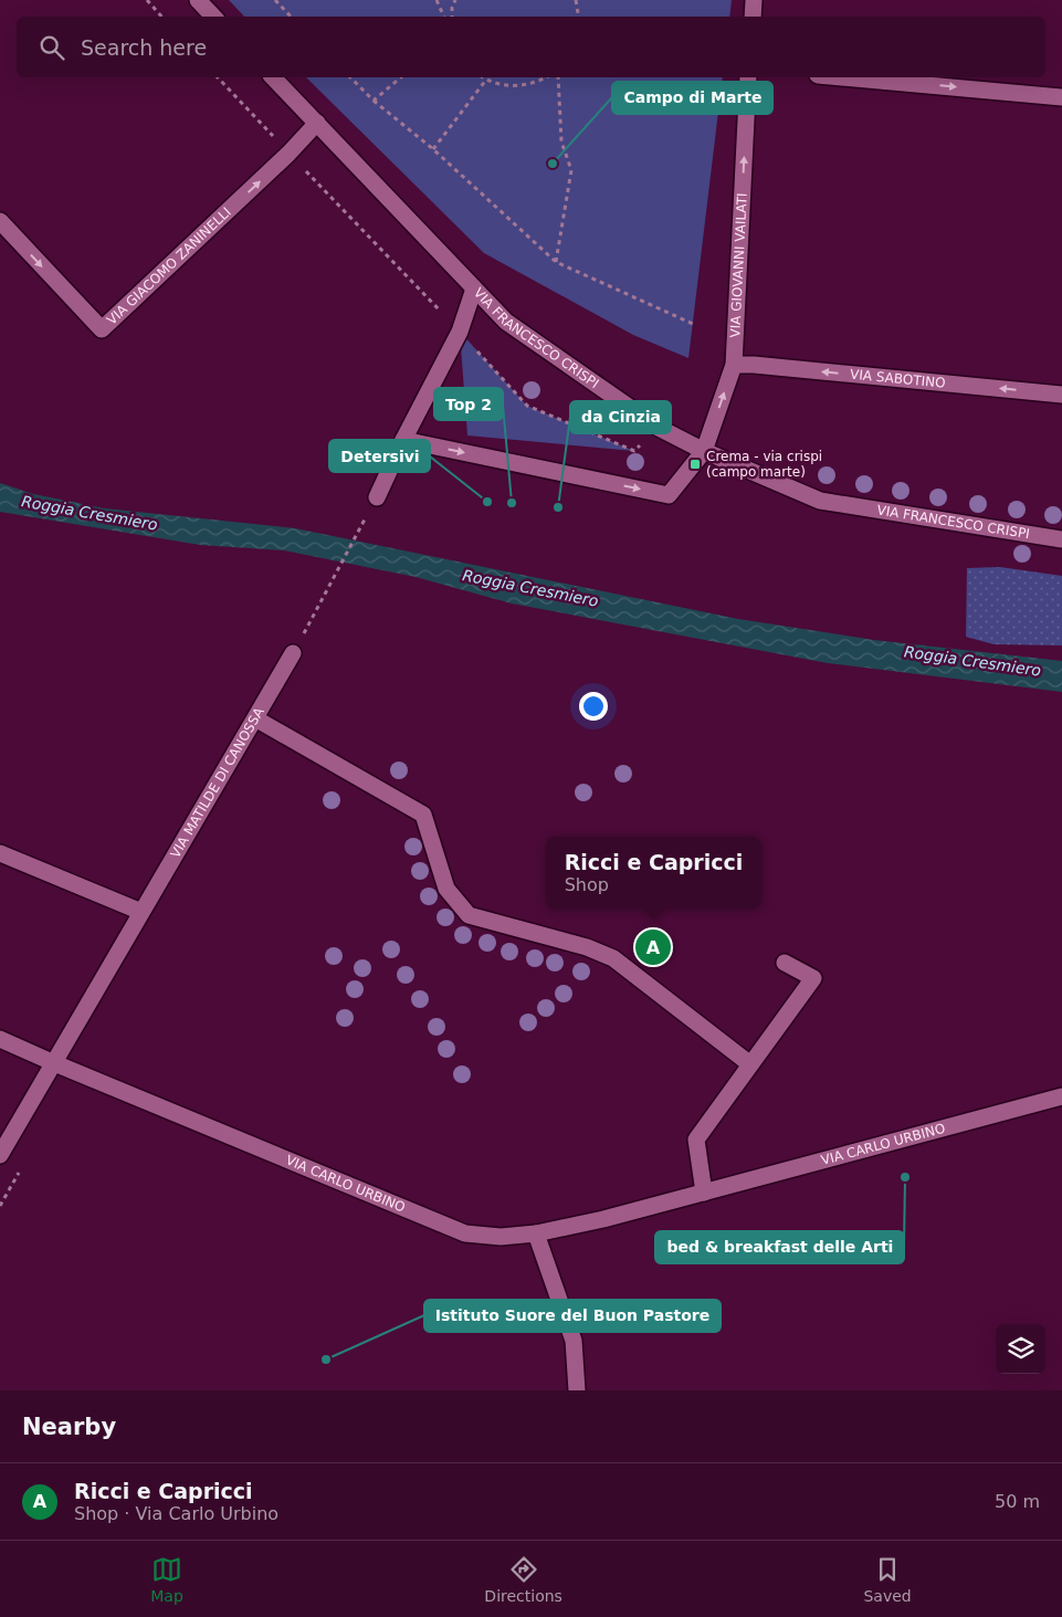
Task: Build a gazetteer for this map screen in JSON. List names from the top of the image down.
{
  "streets": {
    "street": [
      "VIA GIOVANNI VAILATI",
      "VIA GIACOMO ZANINELLI",
      "VIA FRANCESCO CRISPI",
      "VIA SABOTINO",
      "VIA MATILDE DI CANOSSA",
      "VIA CARLO URBINO"
    ]
  },
  "crossings": [
    ["VIA GIOVANNI VAILATI", "VIA FRANCESCO CRISPI"],
    ["VIA GIOVANNI VAILATI", "VIA SABOTINO"],
    ["VIA GIACOMO ZANINELLI", "VIA FRANCESCO CRISPI"],
    ["VIA MATILDE DI CANOSSA", "VIA CARLO URBINO"]
  ],
  "one_way": ["VIA SABOTINO"],
  "water": ["Roggia Cresmiero"],
  "places": {
    "other": [
      "Campo di Marte",
      "Detersivi",
      "Top 2",
      "da Cinzia",
      "bed & breakfast delle Arti",
      "Istituto Suore del Buon Pastore"
    ],
    "transit": ["Crema - via crispi (campo marte)"]
  },
  "page": {
    "search": "Search here",
    "popup": ["Ricci e Capricci", "Shop"],
    "pins": "A",
    "heading": "Nearby",
    "list": [
      {
        "mark": "A",
        "name": "Ricci e Capricci",
        "note": "Shop · Via Carlo Urbino",
        "value": "50 m"
      }
    ],
    "nav": ["Map", "Directions", "Saved"]
  }
}
